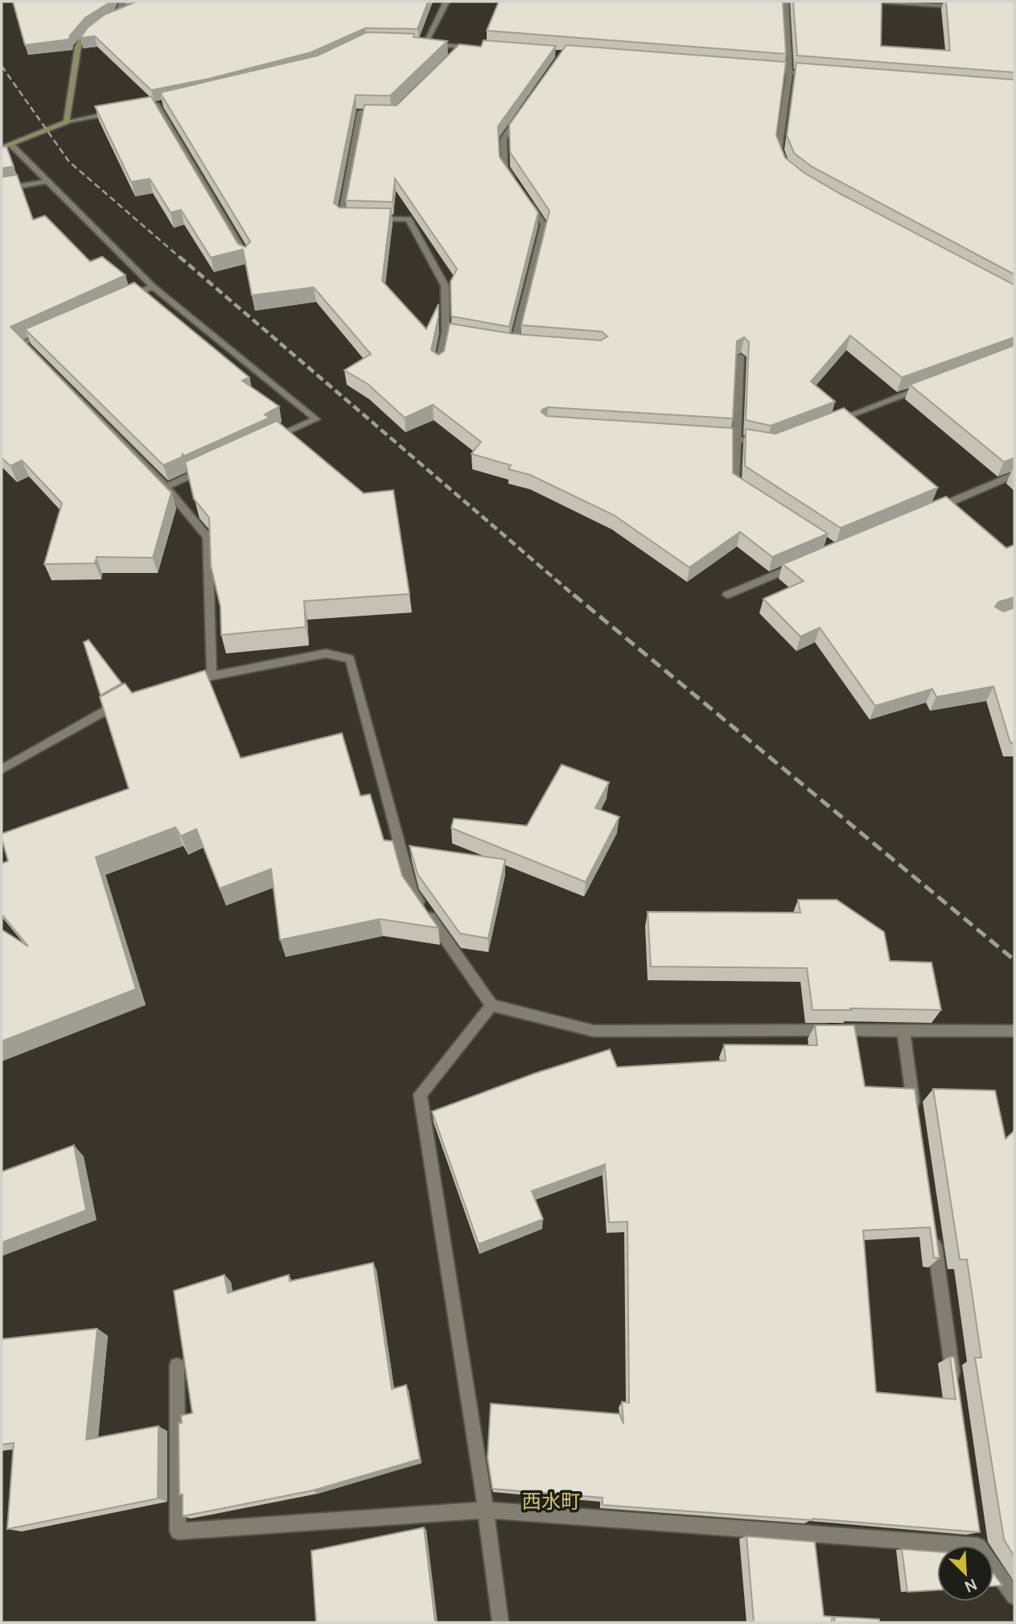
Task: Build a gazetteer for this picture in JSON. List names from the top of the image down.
{
  "districts": ["西水町"],
  "north": "bottom right"
}
